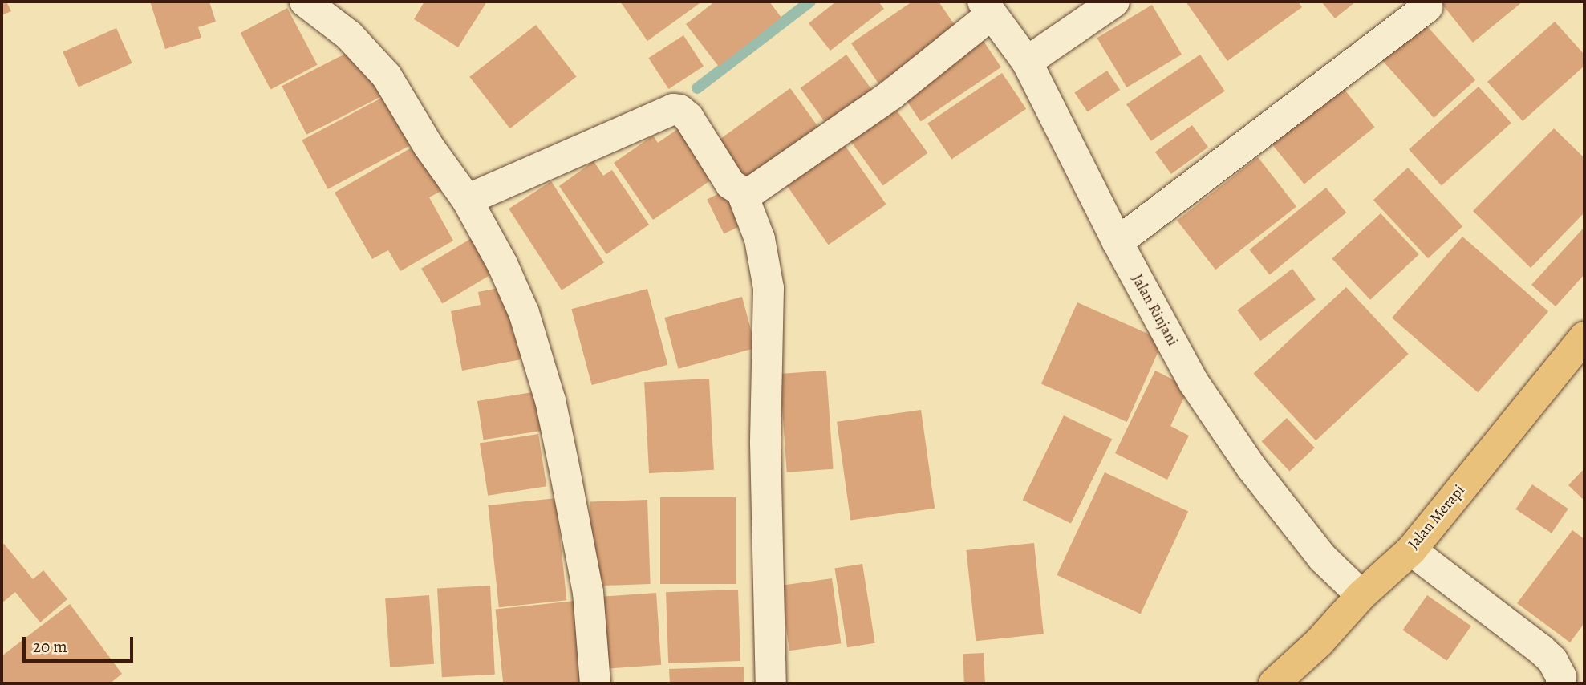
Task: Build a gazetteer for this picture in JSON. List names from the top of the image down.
{
  "streets": {
    "main road": ["Jalan Merapi"],
    "street": ["Jalan Rinjani"]
  },
  "crossings": [
    ["Jalan Rinjani", "Jalan Merapi"]
  ],
  "scale_bar": "20 m"
}
